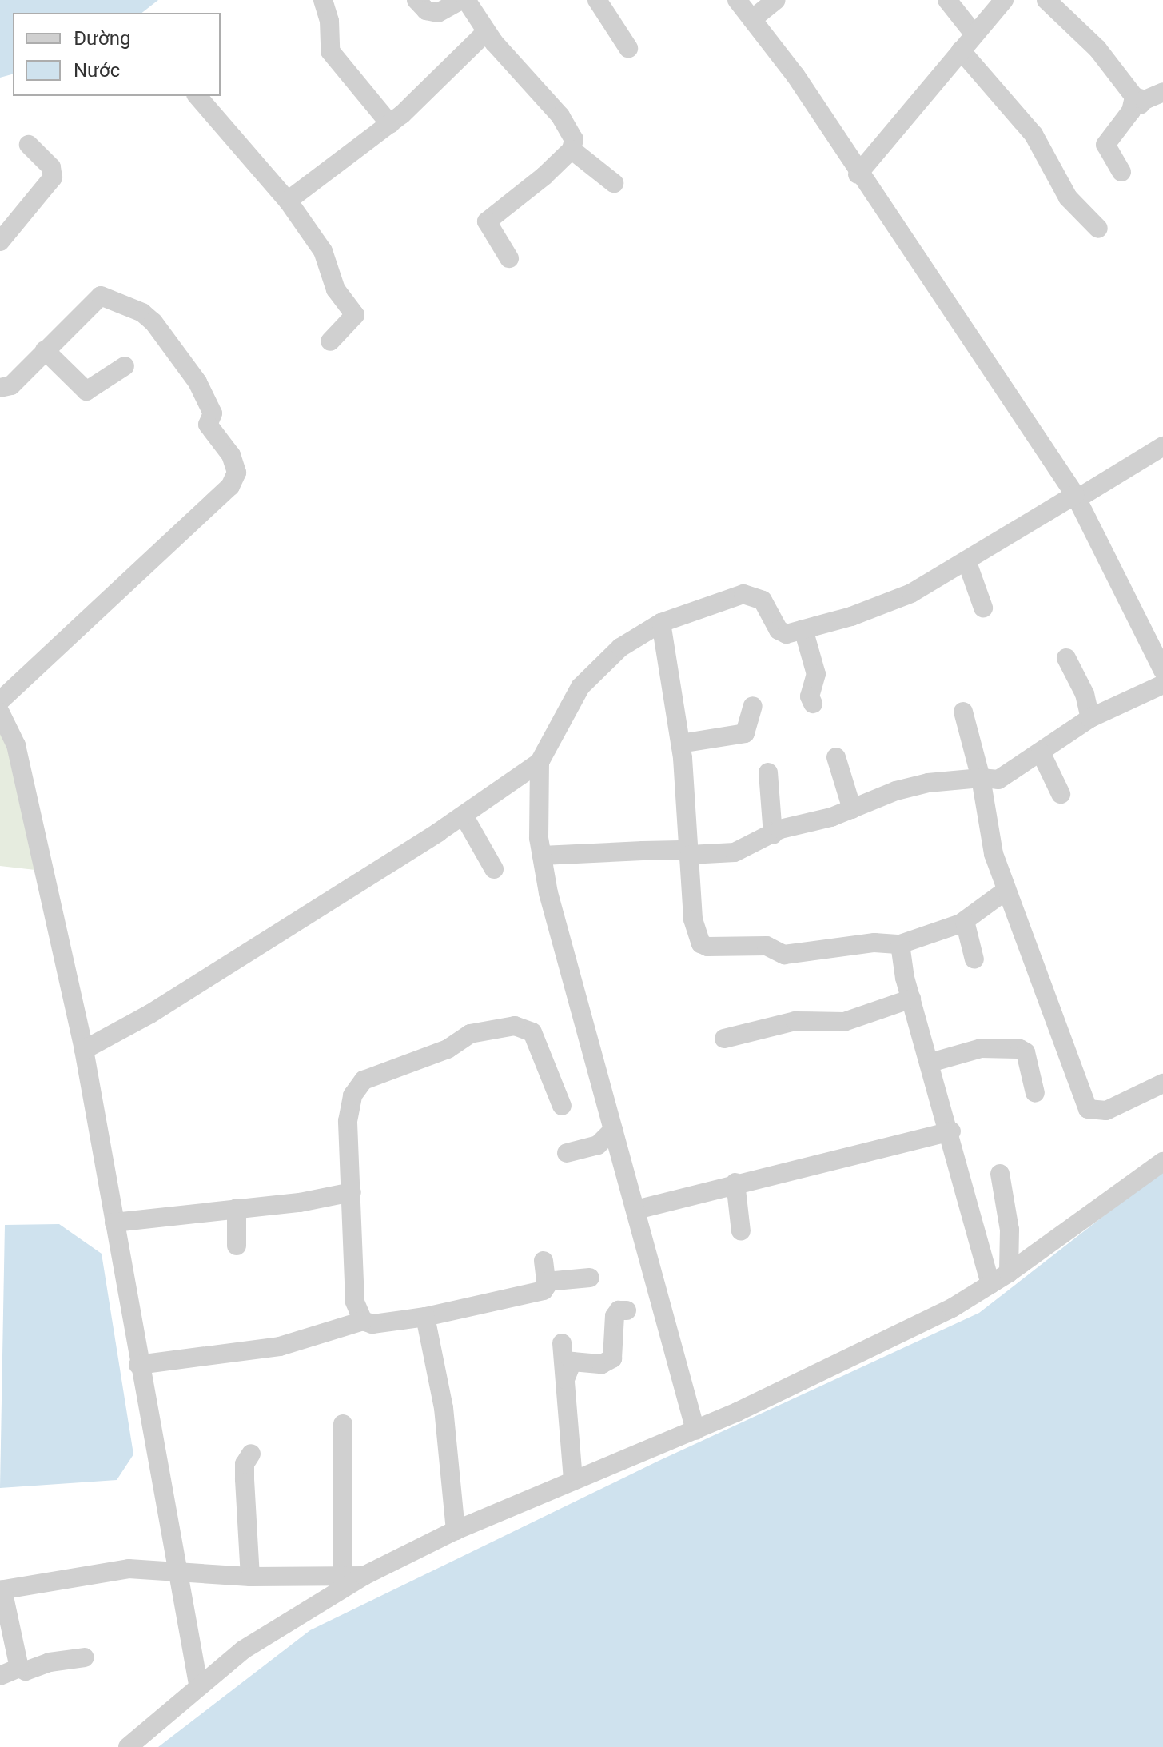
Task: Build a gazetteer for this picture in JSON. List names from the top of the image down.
{
  "legend": ["Đường", "Nước"]
}
